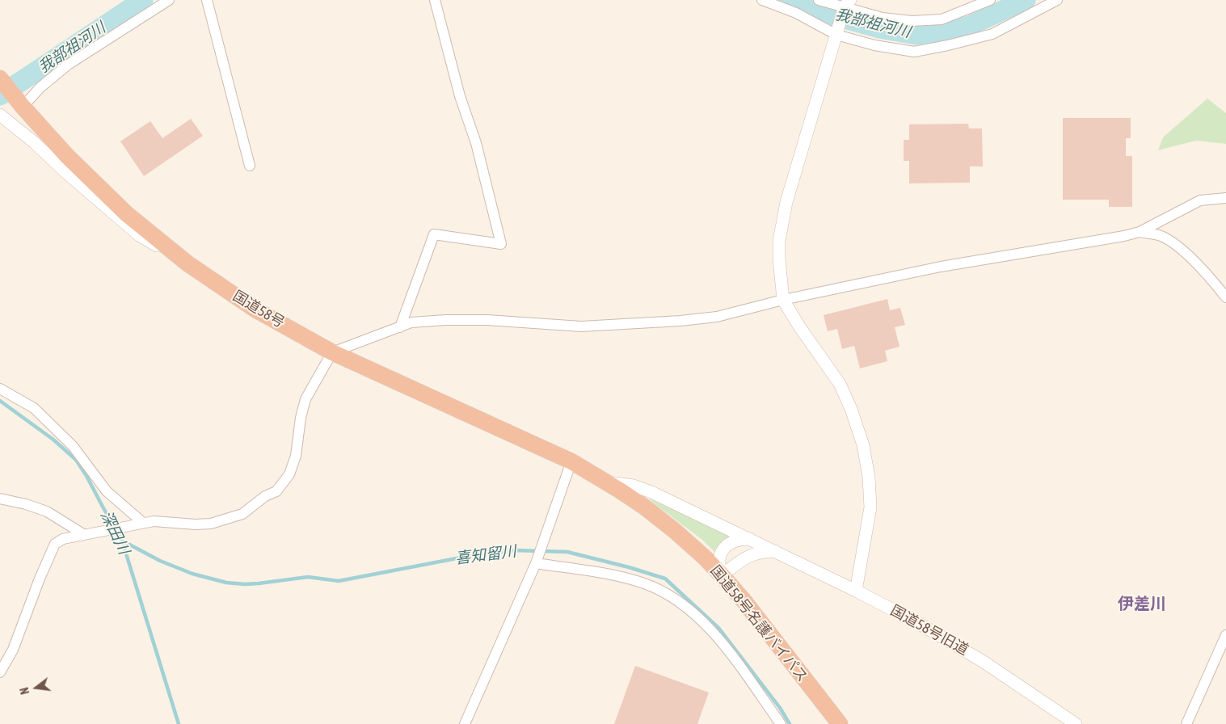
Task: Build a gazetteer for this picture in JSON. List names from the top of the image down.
{
  "streets": {
    "highway": ["国道58号", "国道58号名護バイパス"],
    "street": ["国道58号旧道"]
  },
  "crossings": [
    ["国道58号", "国道58号名護バイパス"],
    ["国道58号名護バイパス", "国道58号旧道"]
  ],
  "districts": ["伊差川"],
  "water": ["我部祖河川", "深田川", "喜知留川"],
  "north": "left"
}
